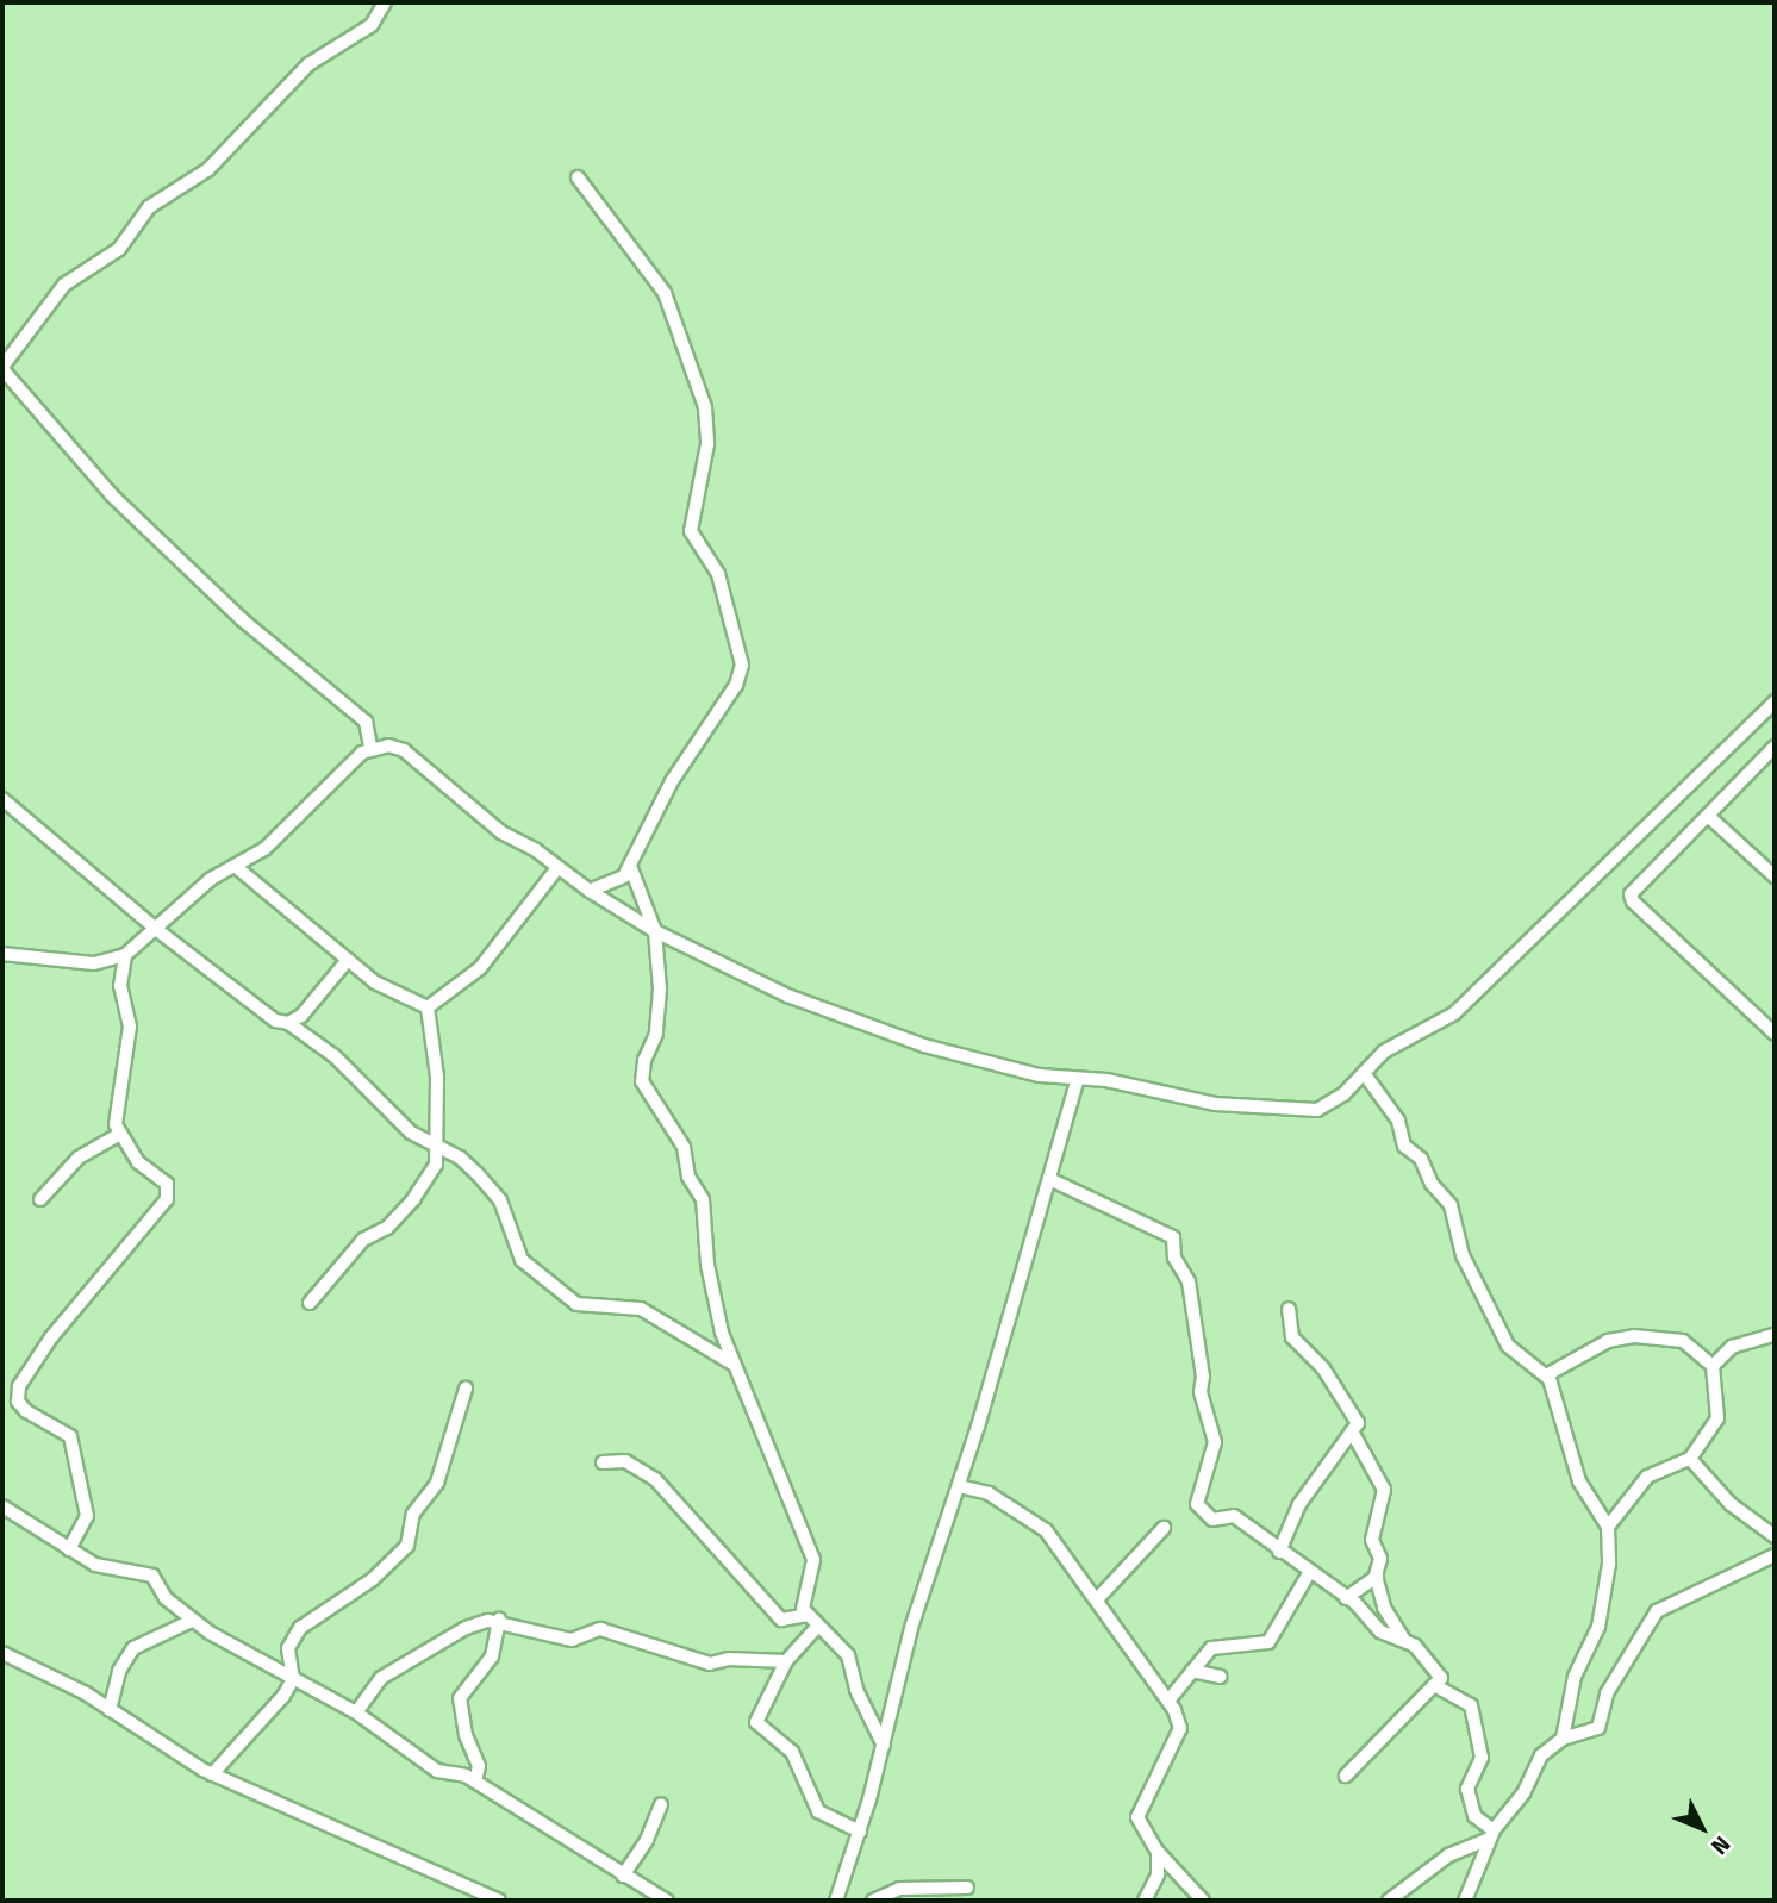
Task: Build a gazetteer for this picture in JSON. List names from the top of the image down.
{
  "north": "bottom right"
}
